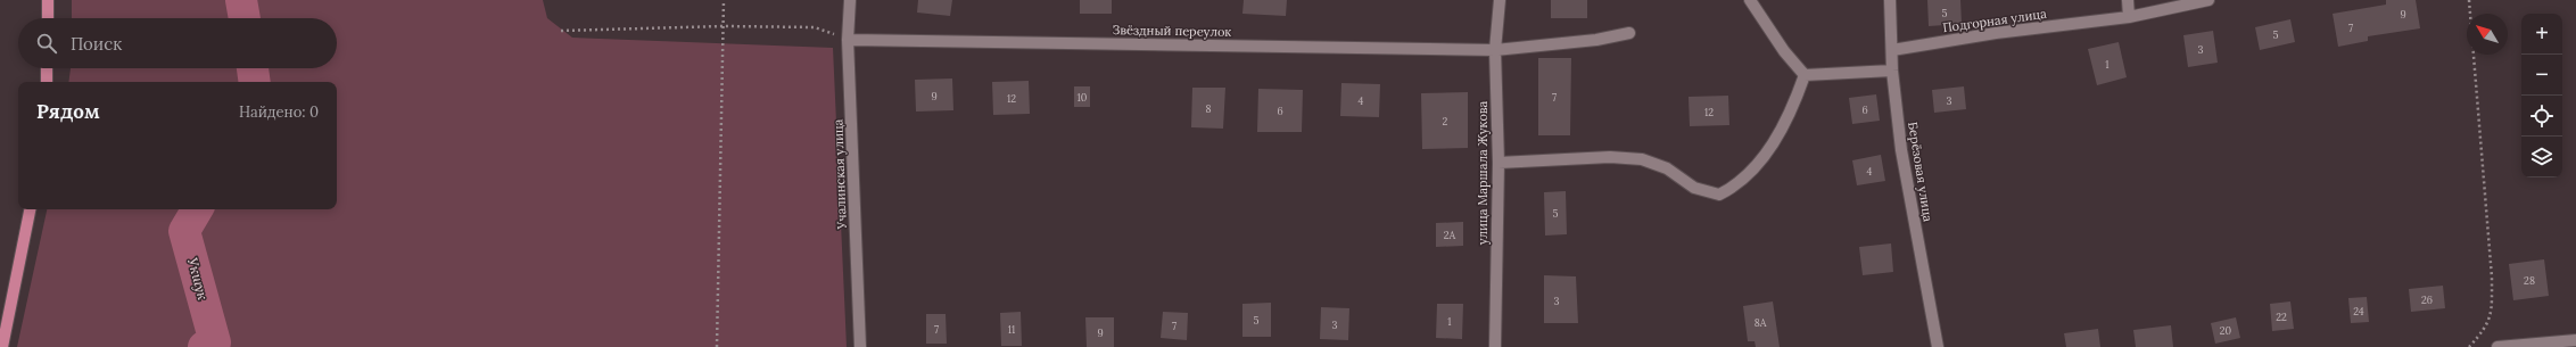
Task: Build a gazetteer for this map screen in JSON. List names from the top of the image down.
{
  "streets": {
    "street": [
      "Подгорная улица",
      "Звёздный переулок",
      "Берёзовая улица",
      "улица Маршала Жукова",
      "Учалинская улица"
    ]
  },
  "crossings": [
    ["Подгорная улица", "Берёзовая улица"],
    ["Звёздный переулок", "улица Маршала Жукова"],
    ["Звёздный переулок", "Учалинская улица"]
  ],
  "water": ["Укшук"],
  "house_numbers": [
    "5",
    "9",
    "7",
    "5",
    "3",
    "1",
    "9",
    "10",
    "7",
    "12",
    "4",
    "3",
    "8",
    "6",
    "6",
    "12",
    "2",
    "4",
    "5",
    "2А",
    "28",
    "26",
    "3",
    "24",
    "22",
    "5",
    "1",
    "8А",
    "3",
    "7",
    "7",
    "11",
    "20",
    "9"
  ],
  "north": "top left",
  "page": {
    "map_buttons": ["+", "−"],
    "search": "Поиск",
    "heading": ["Рядом", "Найдено: 0"]
  }
}
